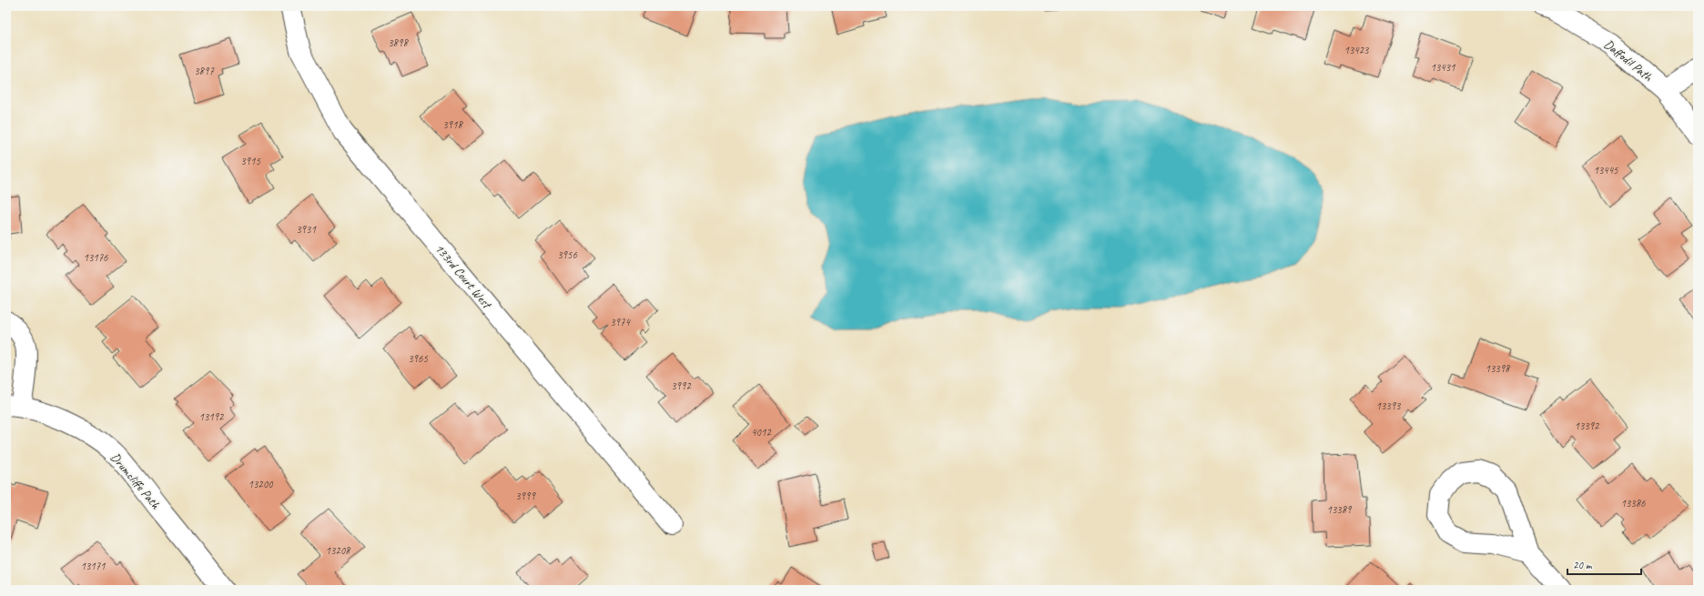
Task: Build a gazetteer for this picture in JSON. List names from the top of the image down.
{
  "streets": {
    "street": ["Daffodil Path", "133rd Court West", "Drumcliffe Path"]
  },
  "house_numbers": [
    "3898",
    "13423",
    "13431",
    "3897",
    "3918",
    "3915",
    "13445",
    "3931",
    "3956",
    "13176",
    "3974",
    "3965",
    "13398",
    "3992",
    "13393",
    "13192",
    "13392",
    "4012",
    "13200",
    "3999",
    "13386",
    "13389",
    "13208",
    "13171"
  ],
  "scale_bar": "20 m"
}
